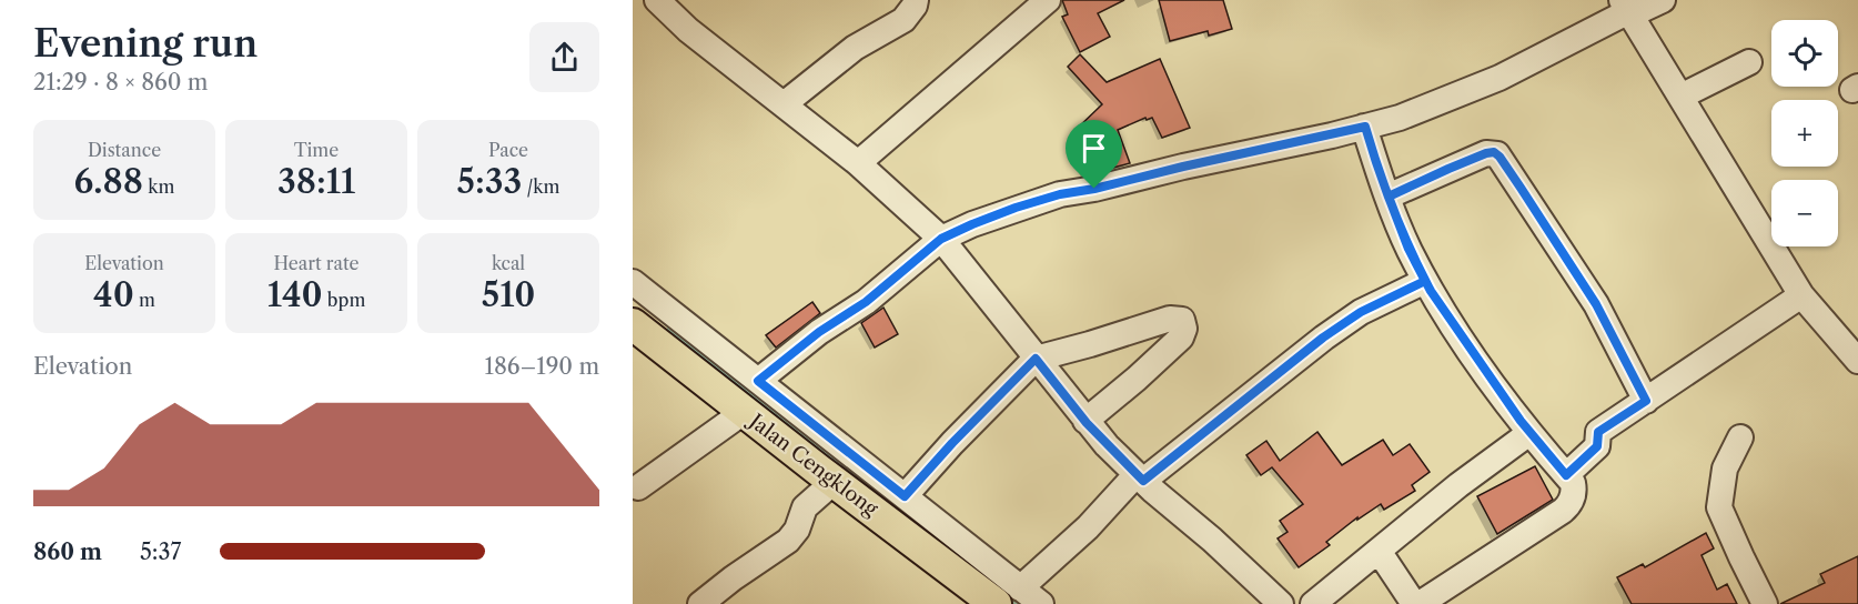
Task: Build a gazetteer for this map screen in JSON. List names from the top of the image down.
{
  "streets": {
    "main road": ["Jalan Cengklong"]
  },
  "page": {
    "heading": ["Evening run", "21:29 · 8 × 860 m"],
    "map_buttons": ["+", "−"],
    "stats": [
      ["Distance", "6.88 km"],
      ["Time", "38:11"],
      ["Pace", "5:33 /km"],
      ["Elevation", "40 m"],
      ["Heart rate", "140 bpm"],
      ["kcal", "510"]
    ],
    "chart": ["Elevation", "186–190 m"],
    "list": [
      {
        "name": "860 m",
        "note": "5:37"
      }
    ]
  }
}
